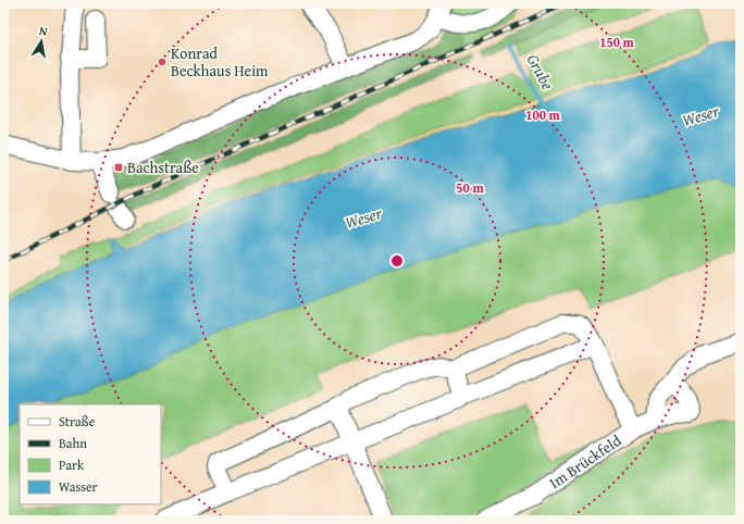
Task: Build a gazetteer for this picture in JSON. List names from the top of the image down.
{
  "streets": {
    "street": ["Im Brückfeld"]
  },
  "water": ["Grube", "Weser"],
  "places": {
    "other": ["Konrad Beckhaus Heim"],
    "transit": ["Bachstraße"]
  },
  "legend": [
    "Straße",
    "Bahn",
    "Park",
    "Wasser"
  ],
  "north": "top",
  "rings": ["150 m", "100 m", "50 m"]
}
